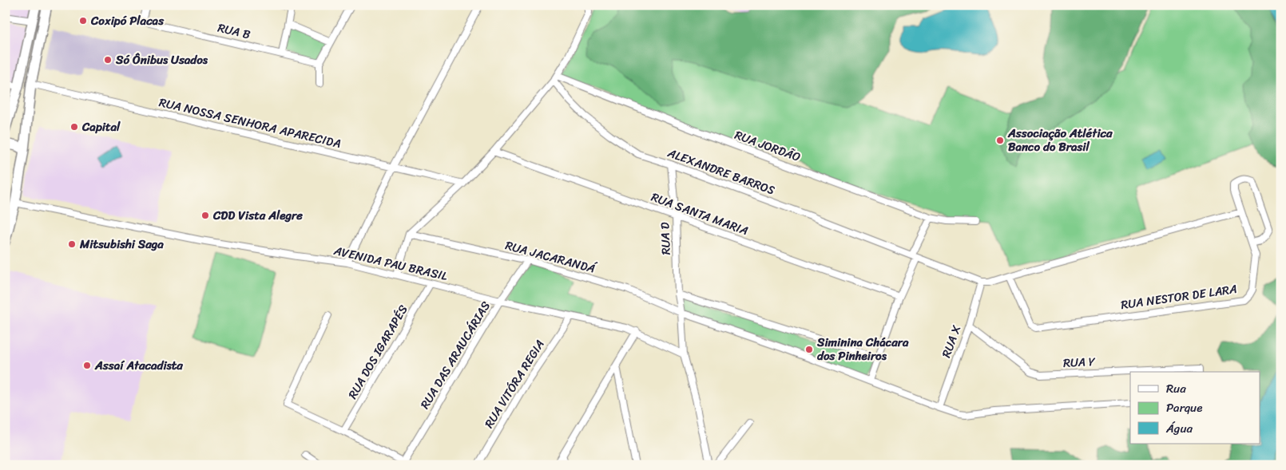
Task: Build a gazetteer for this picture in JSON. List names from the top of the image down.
{
  "streets": {
    "street": [
      "RUA B",
      "RUA NOSSA SENHORA APARECIDA",
      "RUA JORDÃO",
      "ALEXANDRE BARROS",
      "RUA SANTA MARIA",
      "RUA D",
      "RUA JACARANDÁ",
      "AVENIDA PAU BRASIL",
      "RUA NESTOR DE LARA",
      "RUA X",
      "RUA DOS IGARAPÉS",
      "RUA DAS ARAUCÁRIAS",
      "RUA Y",
      "RUA VITÓRA REGIA"
    ]
  },
  "crossings": [
    ["RUA JORDÃO", "ALEXANDRE BARROS"],
    ["ALEXANDRE BARROS", "RUA D"],
    ["ALEXANDRE BARROS", "RUA X"],
    ["RUA SANTA MARIA", "RUA D"],
    ["RUA D", "RUA JACARANDÁ"],
    ["RUA D", "AVENIDA PAU BRASIL"],
    ["RUA JACARANDÁ", "RUA X"],
    ["RUA JACARANDÁ", "RUA DAS ARAUCÁRIAS"],
    ["AVENIDA PAU BRASIL", "RUA DOS IGARAPÉS"],
    ["AVENIDA PAU BRASIL", "RUA DAS ARAUCÁRIAS"],
    ["AVENIDA PAU BRASIL", "RUA VITÓRA REGIA"],
    ["RUA X", "RUA Y"]
  ],
  "places": [
    "Coxipó Placas",
    "Só Ônibus Usados",
    "Capital",
    "Associação Atlética Banco do Brasil",
    "CDD Vista Alegre",
    "Mitsubishi Saga",
    "Siminina Chácara dos Pinheiros",
    "Assaí Atacadista"
  ],
  "legend": ["Rua", "Parque", "Água"]
}
